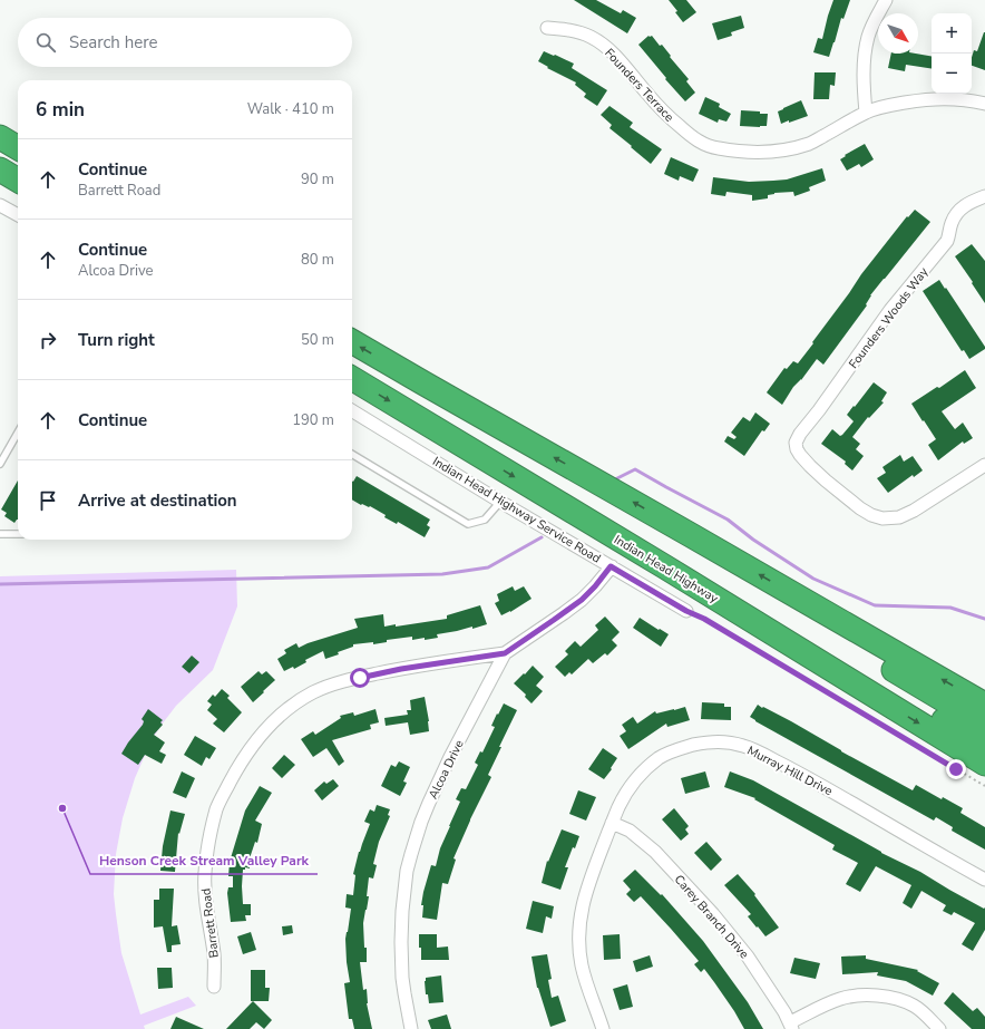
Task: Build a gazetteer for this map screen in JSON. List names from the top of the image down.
{
  "streets": {
    "highway": ["Indian Head Highway"],
    "street": [
      "Founders Terrace",
      "Founders Woods Way",
      "Indian Head Highway Service Road",
      "Alcoa Drive",
      "Murray Hill Drive",
      "Carey Branch Drive",
      "Barrett Road"
    ]
  },
  "crossings": [
    ["Indian Head Highway Service Road", "Alcoa Drive"],
    ["Alcoa Drive", "Barrett Road"],
    ["Murray Hill Drive", "Carey Branch Drive"]
  ],
  "places": ["Henson Creek Stream Valley Park"],
  "north": "bottom right",
  "page": {
    "map_buttons": ["+", "−"],
    "search": "Search here",
    "heading": ["6 min", "Walk · 410 m"],
    "list": [
      ["Continue", "Barrett Road", "90 m"],
      ["Continue", "Alcoa Drive", "80 m"],
      ["Turn right", "50 m"],
      ["Continue", "190 m"],
      "Arrive at destination"
    ]
  }
}
